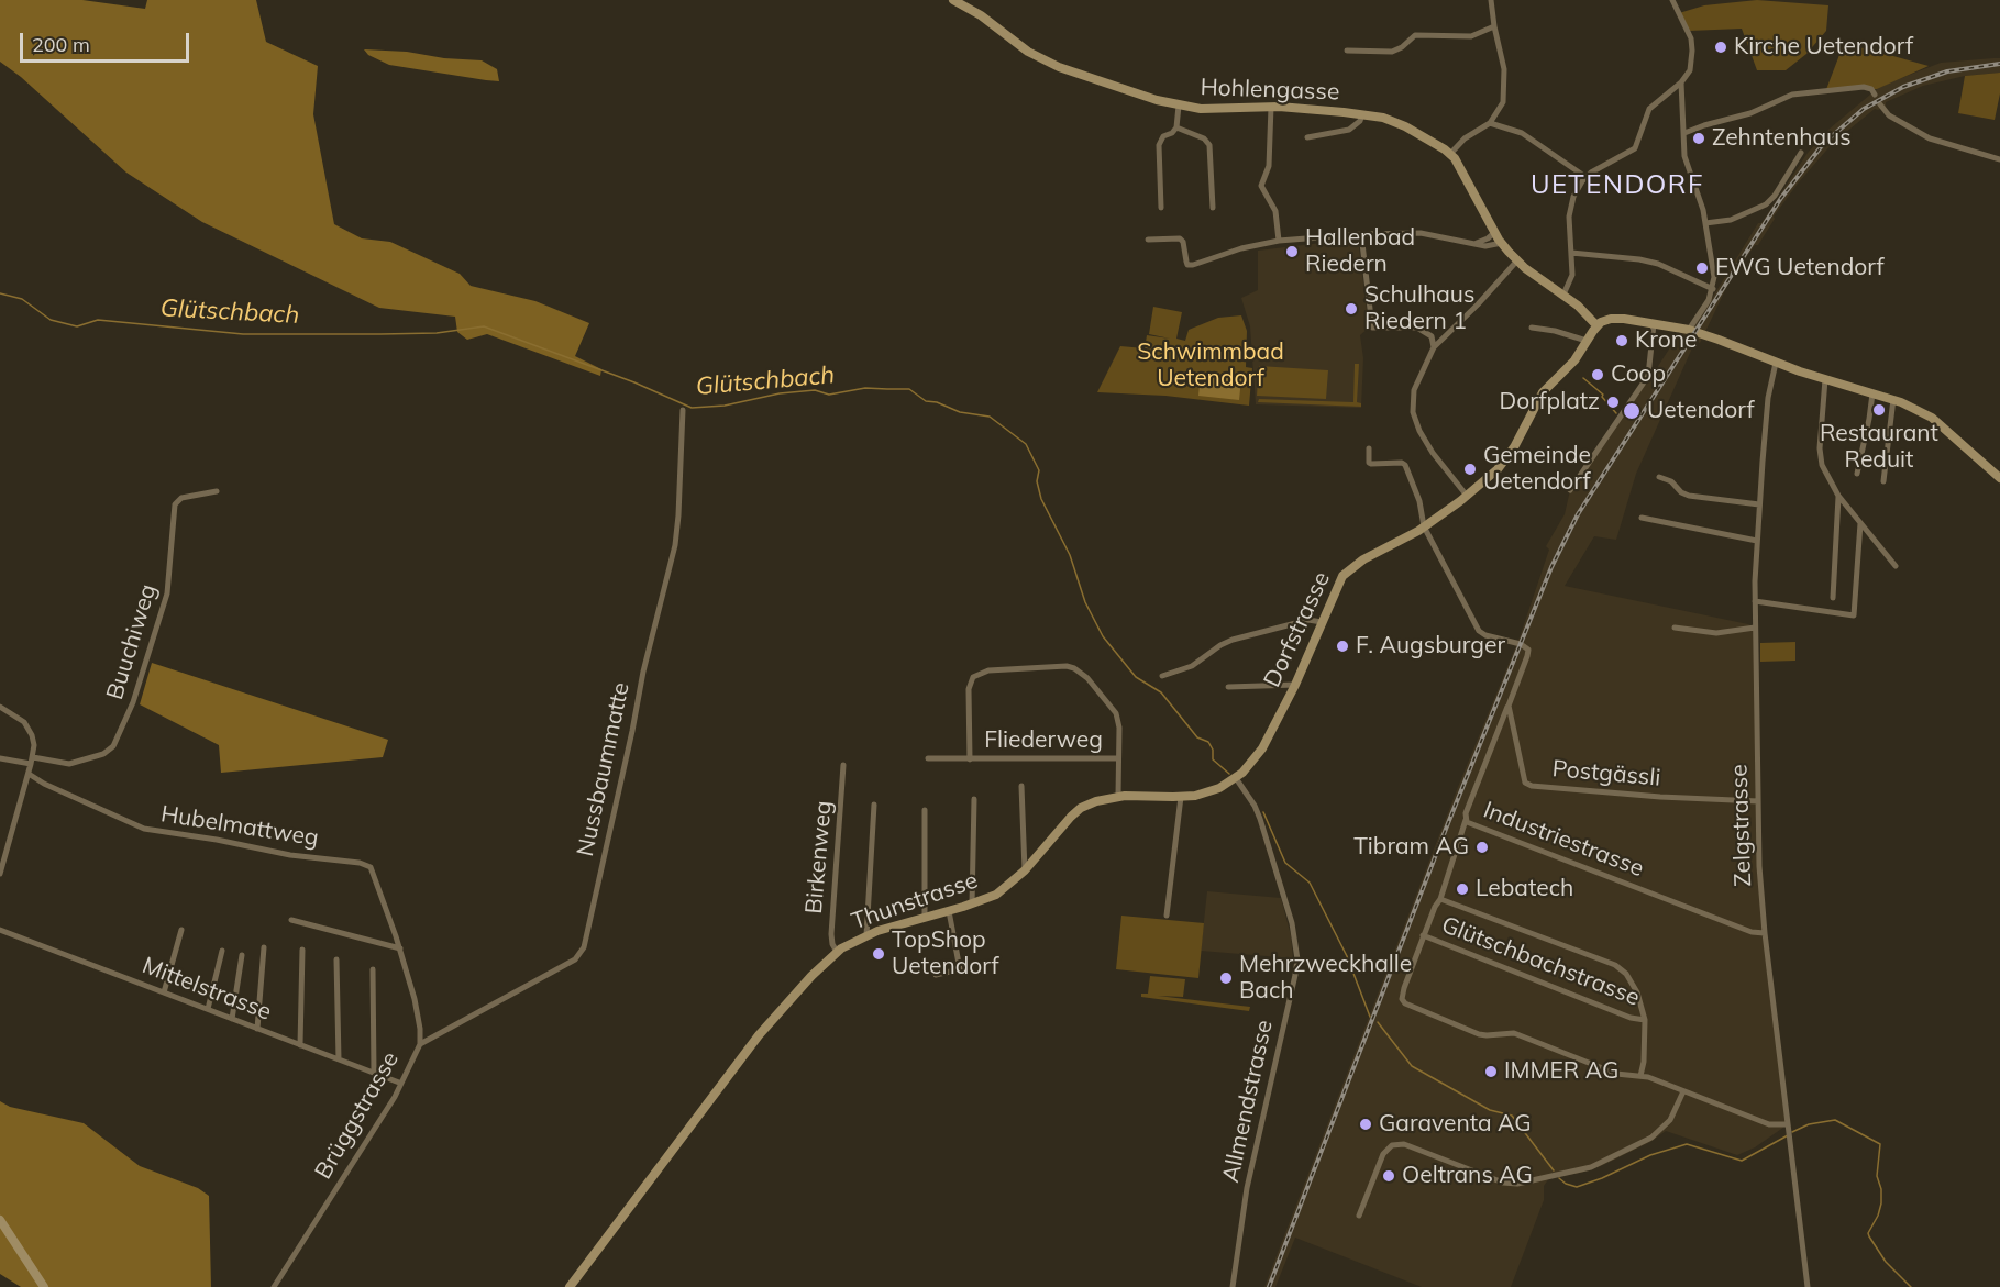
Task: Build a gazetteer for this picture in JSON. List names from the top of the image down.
{
  "streets": {
    "main road": ["Hohlengasse", "Dorfstrasse", "Thunstrasse"],
    "street": [
      "Buuchiweg",
      "Fliederweg",
      "Nussbaummatte",
      "Postgässli",
      "Zelgstrasse",
      "Hubelmattweg",
      "Industriestrasse",
      "Birkenweg",
      "Glütschbachstrasse",
      "Mittelstrasse",
      "Allmendstrasse",
      "Brüggstrasse"
    ]
  },
  "crossings": [
    ["Hohlengasse", "Dorfstrasse"],
    ["Dorfstrasse", "Thunstrasse"],
    ["Dorfstrasse", "Allmendstrasse"],
    ["Fliederweg", "Thunstrasse"],
    ["Nussbaummatte", "Brüggstrasse"],
    ["Postgässli", "Zelgstrasse"],
    ["Postgässli", "Industriestrasse"],
    ["Zelgstrasse", "Industriestrasse"],
    ["Zelgstrasse", "Glütschbachstrasse"],
    ["Hubelmattweg", "Brüggstrasse"],
    ["Industriestrasse", "Glütschbachstrasse"],
    ["Birkenweg", "Thunstrasse"],
    ["Thunstrasse", "Allmendstrasse"],
    ["Mittelstrasse", "Brüggstrasse"]
  ],
  "districts": ["UETENDORF"],
  "water": ["Glütschbach"],
  "parks": ["Schwimmbad Uetendorf"],
  "places": [
    "Kirche Uetendorf",
    "Zehntenhaus",
    "Hallenbad Riedern",
    "EWG Uetendorf",
    "Schulhaus Riedern 1",
    "Krone",
    "Coop",
    "Dorfplatz",
    "Restaurant Reduit",
    "Uetendorf",
    "Gemeinde Uetendorf",
    "F. Augsburger",
    "Tibram AG",
    "Lebatech",
    "TopShop Uetendorf",
    "Mehrzweckhalle Bach",
    "IMMER AG",
    "Garaventa AG",
    "Oeltrans AG"
  ],
  "scale_bar": "200 m"
}
